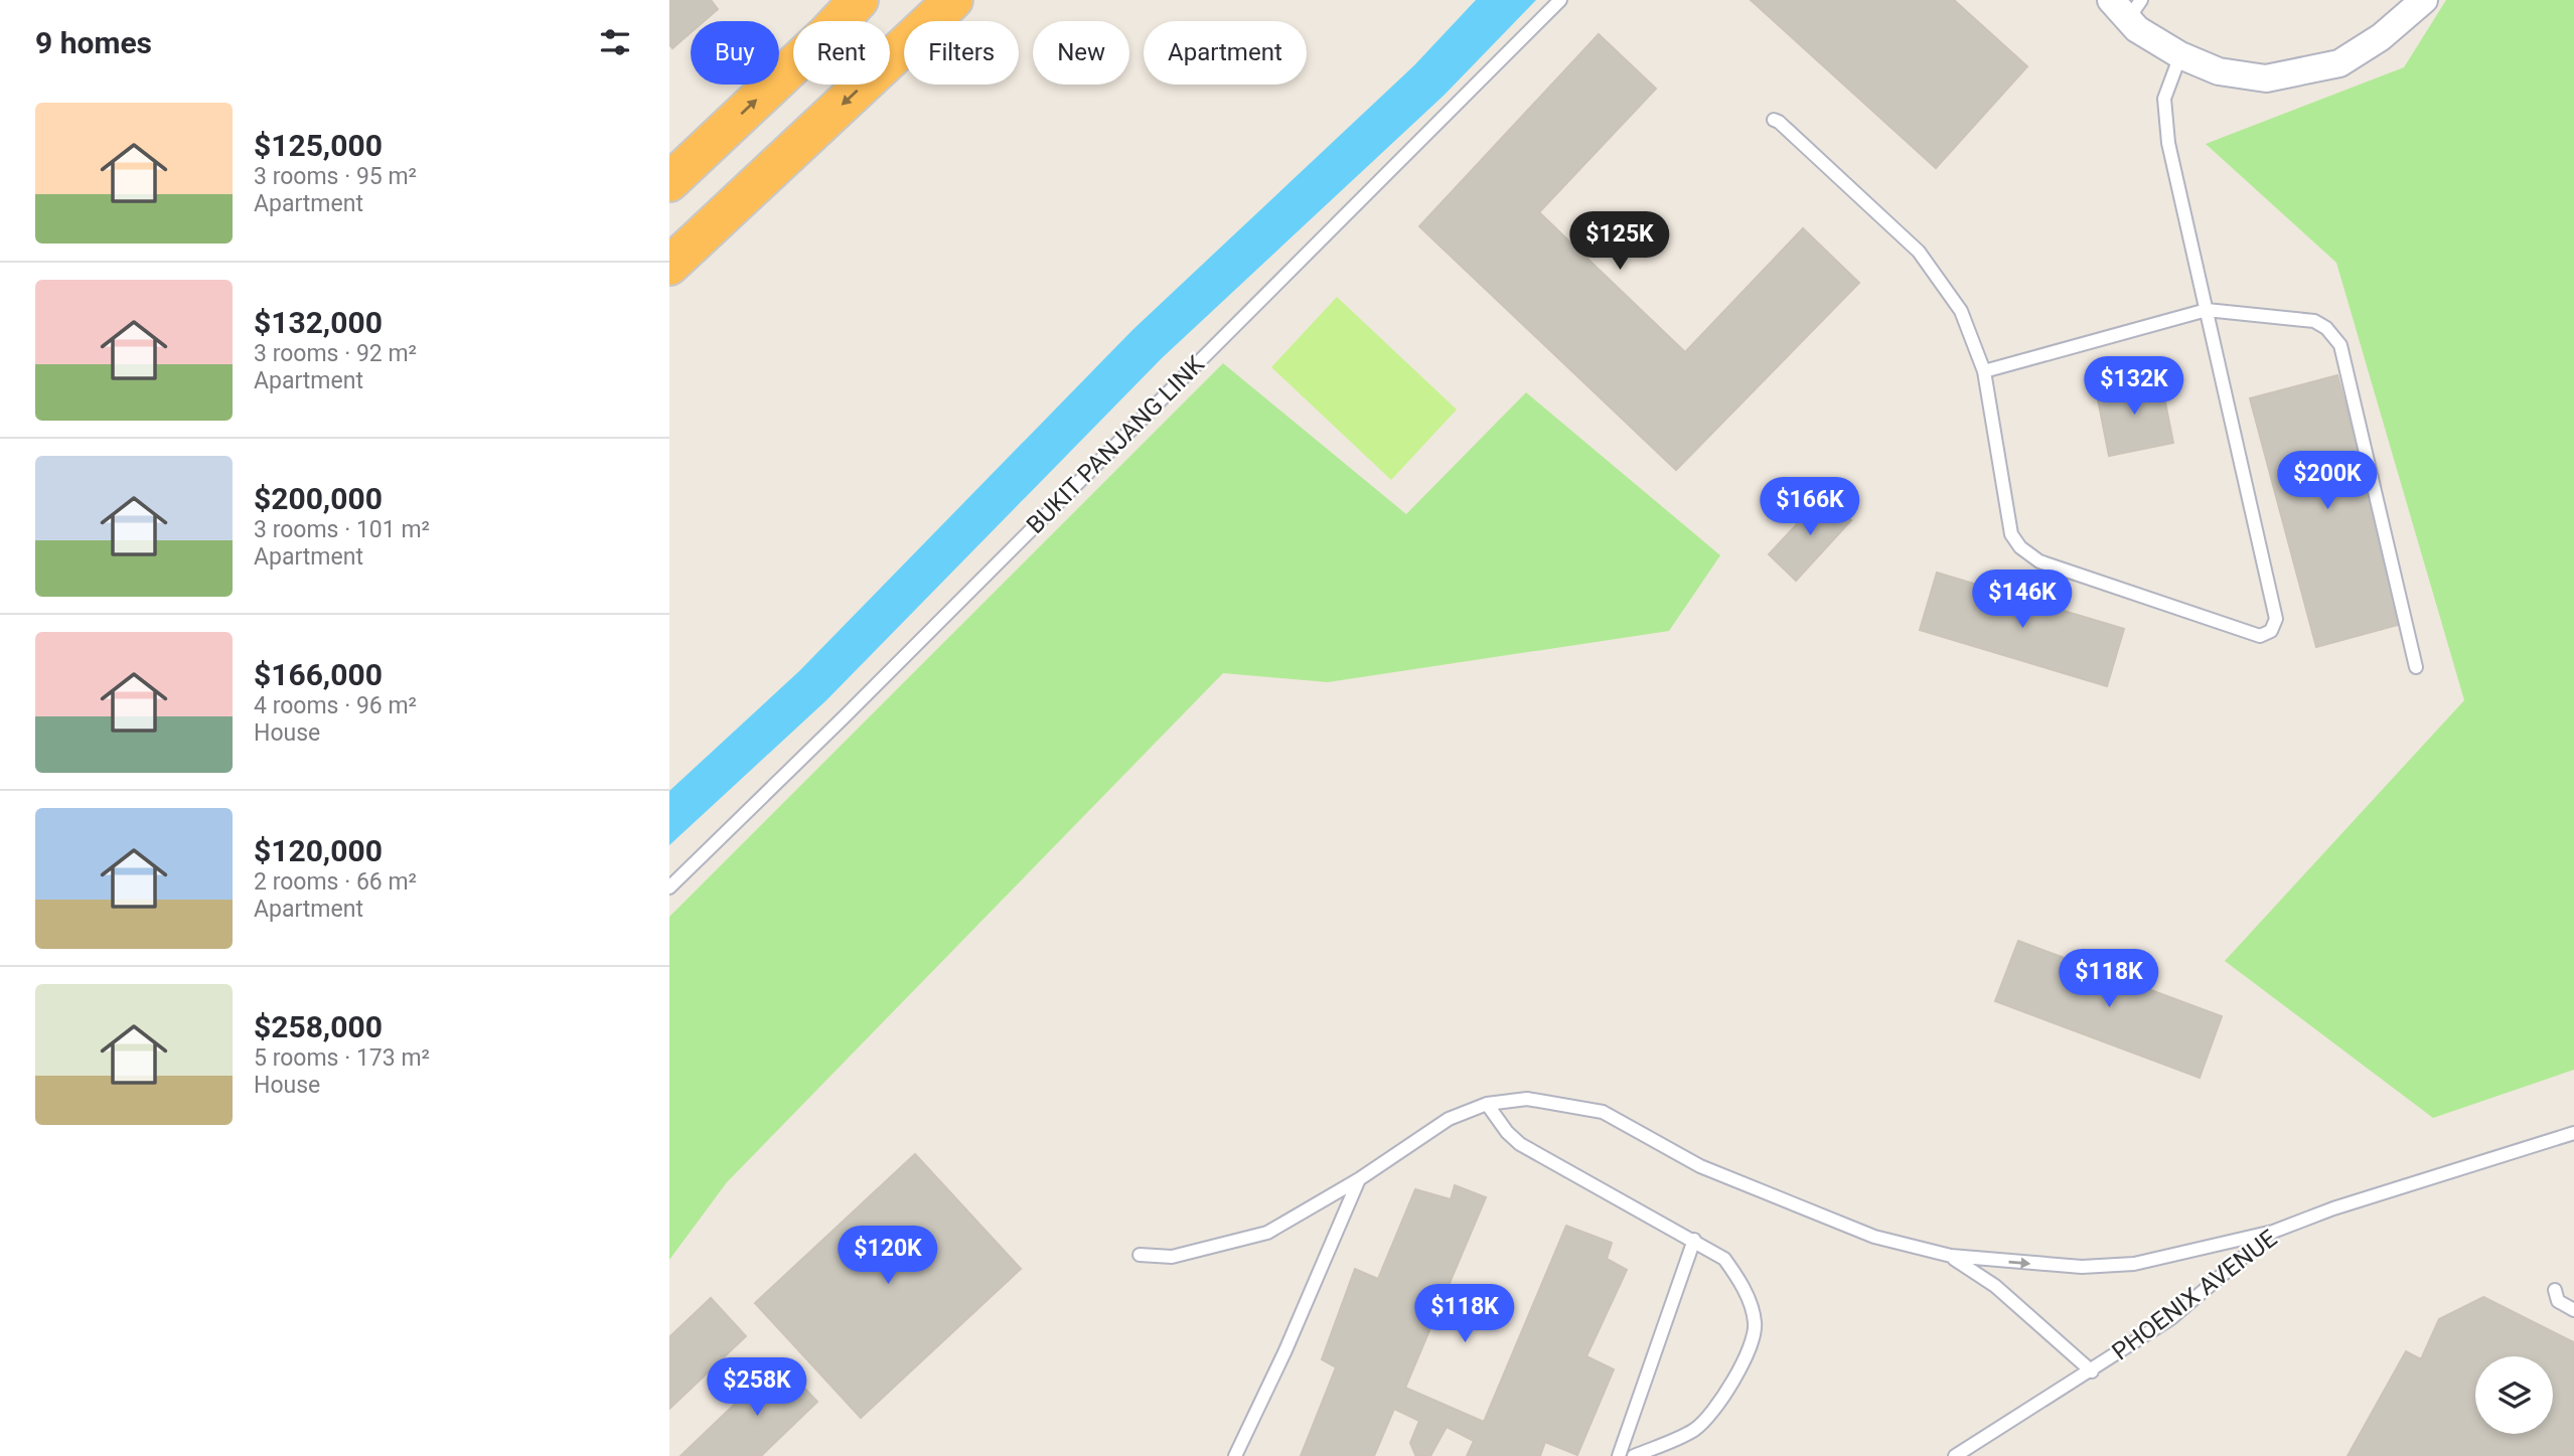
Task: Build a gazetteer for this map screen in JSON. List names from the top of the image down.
{
  "streets": {
    "lane": ["BUKIT PANJANG LINK", "PHOENIX AVENUE"]
  },
  "page": {
    "heading": "9 homes",
    "chip": [
      "Buy",
      "Rent",
      "Filters",
      "New",
      "Apartment"
    ],
    "list": [
      {
        "name": "$125,000",
        "note": "3 rooms · 95 m² · Apartment"
      },
      {
        "name": "$132,000",
        "note": "3 rooms · 92 m² · Apartment"
      },
      {
        "name": "$200,000",
        "note": "3 rooms · 101 m² · Apartment"
      },
      {
        "name": "$166,000",
        "note": "4 rooms · 96 m² · House"
      },
      {
        "name": "$120,000",
        "note": "2 rooms · 66 m² · Apartment"
      },
      {
        "name": "$258,000",
        "note": "5 rooms · 173 m² · House"
      }
    ],
    "price": [
      "$125K",
      "$132K",
      "$200K",
      "$166K",
      "$146K",
      "$118K",
      "$120K",
      "$118K",
      "$258K"
    ]
  }
}
